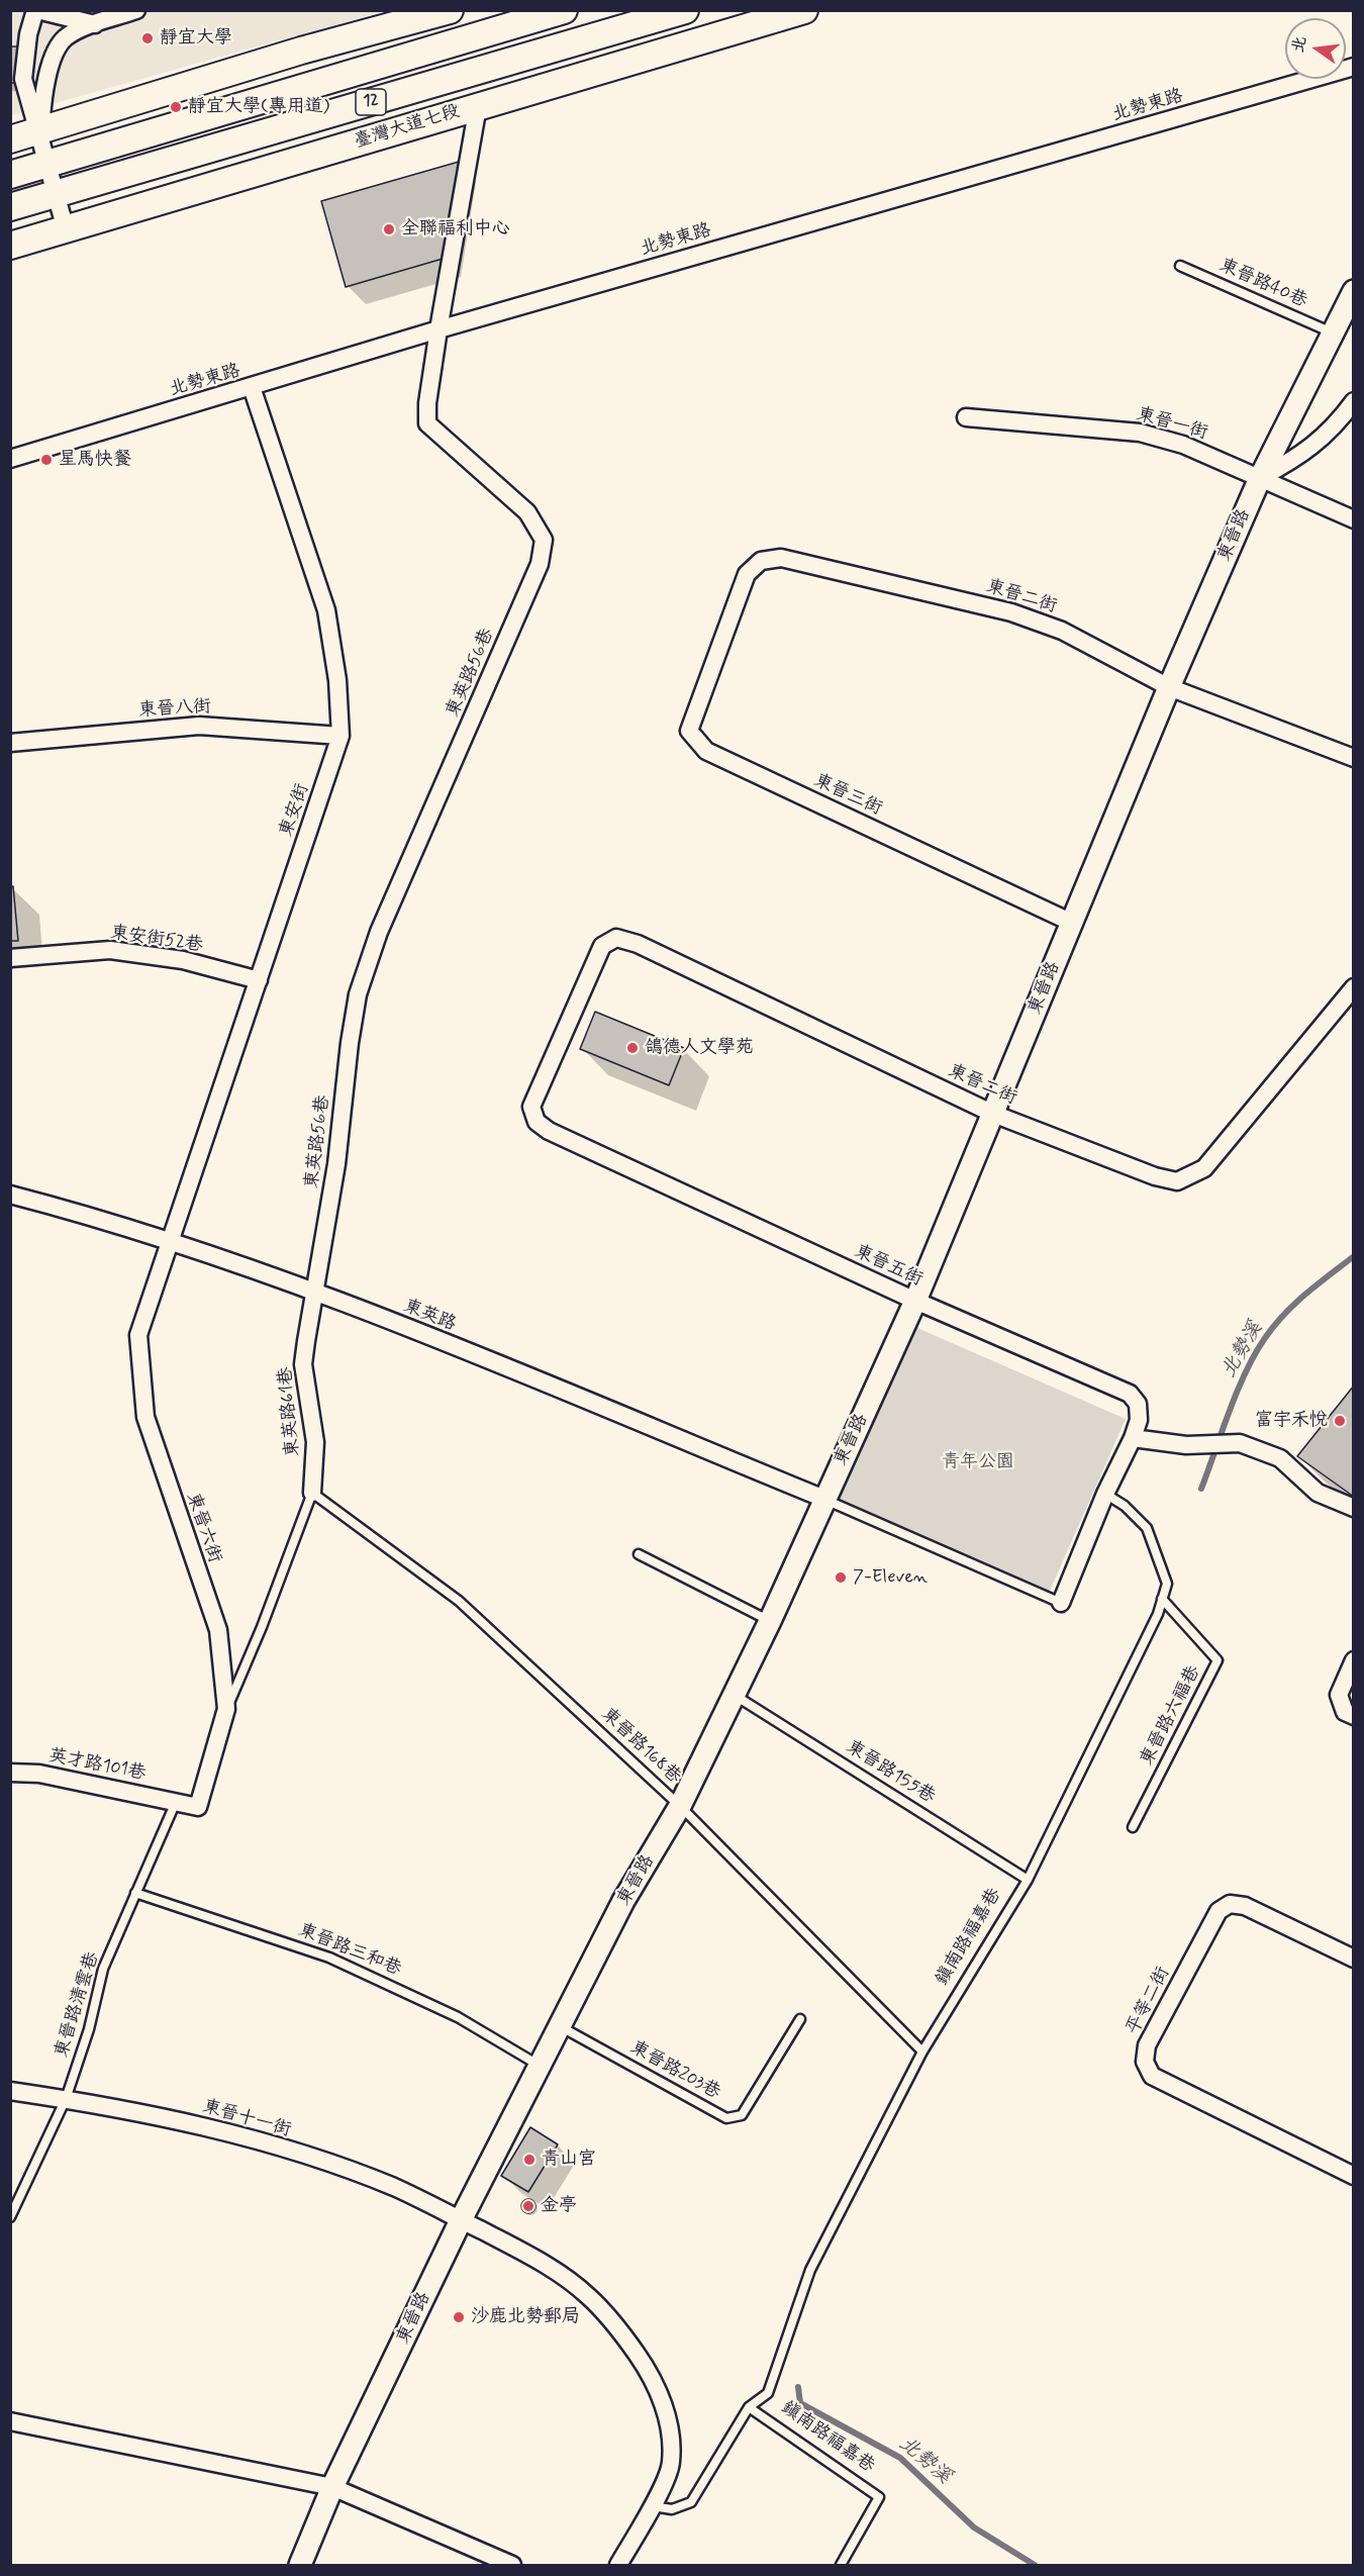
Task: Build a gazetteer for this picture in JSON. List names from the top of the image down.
{
  "streets": {
    "main road": ["12", "臺灣大道七段"],
    "street": [
      "北勢東路",
      "東晉一街",
      "東晉路",
      "東晉二街",
      "東英路56巷",
      "東晉八街",
      "東晉三街",
      "東安街",
      "東安街52巷",
      "東晉五街",
      "東英路",
      "東英路61巷",
      "東晉六街",
      "英才路101巷",
      "平等二街",
      "東晉十一街"
    ],
    "lane": [
      "東晉路40巷",
      "東晉路六福巷",
      "東晉路168巷",
      "東晉路155巷",
      "鎮南路福嘉巷",
      "東晉路三和巷",
      "東晉路清雲巷",
      "東晉路203巷"
    ]
  },
  "crossings": [
    ["北勢東路", "東英路56巷"],
    ["北勢東路", "東安街"],
    ["臺灣大道七段", "東英路56巷"],
    ["東晉路40巷", "東晉路"],
    ["東晉一街", "東晉路"],
    ["東晉路", "東晉二街"],
    ["東晉路", "東晉三街"],
    ["東晉路", "東晉五街"],
    ["東晉路", "東英路"],
    ["東晉路", "東晉路168巷"],
    ["東晉路", "東晉路155巷"],
    ["東晉路", "東晉路三和巷"],
    ["東晉路", "東晉路203巷"],
    ["東晉路", "東晉十一街"],
    ["東晉二街", "東晉三街"],
    ["東晉二街", "東晉五街"],
    ["東英路56巷", "東英路"],
    ["東英路56巷", "東英路61巷"],
    ["東晉八街", "東安街"],
    ["東安街", "東安街52巷"],
    ["東安街", "東英路"],
    ["東安街", "東晉六街"],
    ["東晉五街", "鎮南路福嘉巷"],
    ["東英路", "東英路61巷"],
    ["東英路", "東晉六街"],
    ["東英路61巷", "東晉路168巷"],
    ["東晉六街", "英才路101巷"],
    ["東晉六街", "東晉路清雲巷"],
    ["東晉路六福巷", "鎮南路福嘉巷"],
    ["東晉路168巷", "鎮南路福嘉巷"],
    ["英才路101巷", "東晉路清雲巷"],
    ["東晉路155巷", "鎮南路福嘉巷"],
    ["東晉路三和巷", "東晉路清雲巷"],
    ["東晉路清雲巷", "東晉十一街"]
  ],
  "water": ["北勢溪"],
  "parks": ["青年公園"],
  "places": [
    "靜宜大學",
    "靜宜大學(專用道)",
    "全聯福利中心",
    "星馬快餐",
    "鴿德人文學苑",
    "富宇禾悅",
    "7-Eleven",
    "青山宮",
    "金亭",
    "沙鹿北勢郵局"
  ],
  "north": "left"
}
